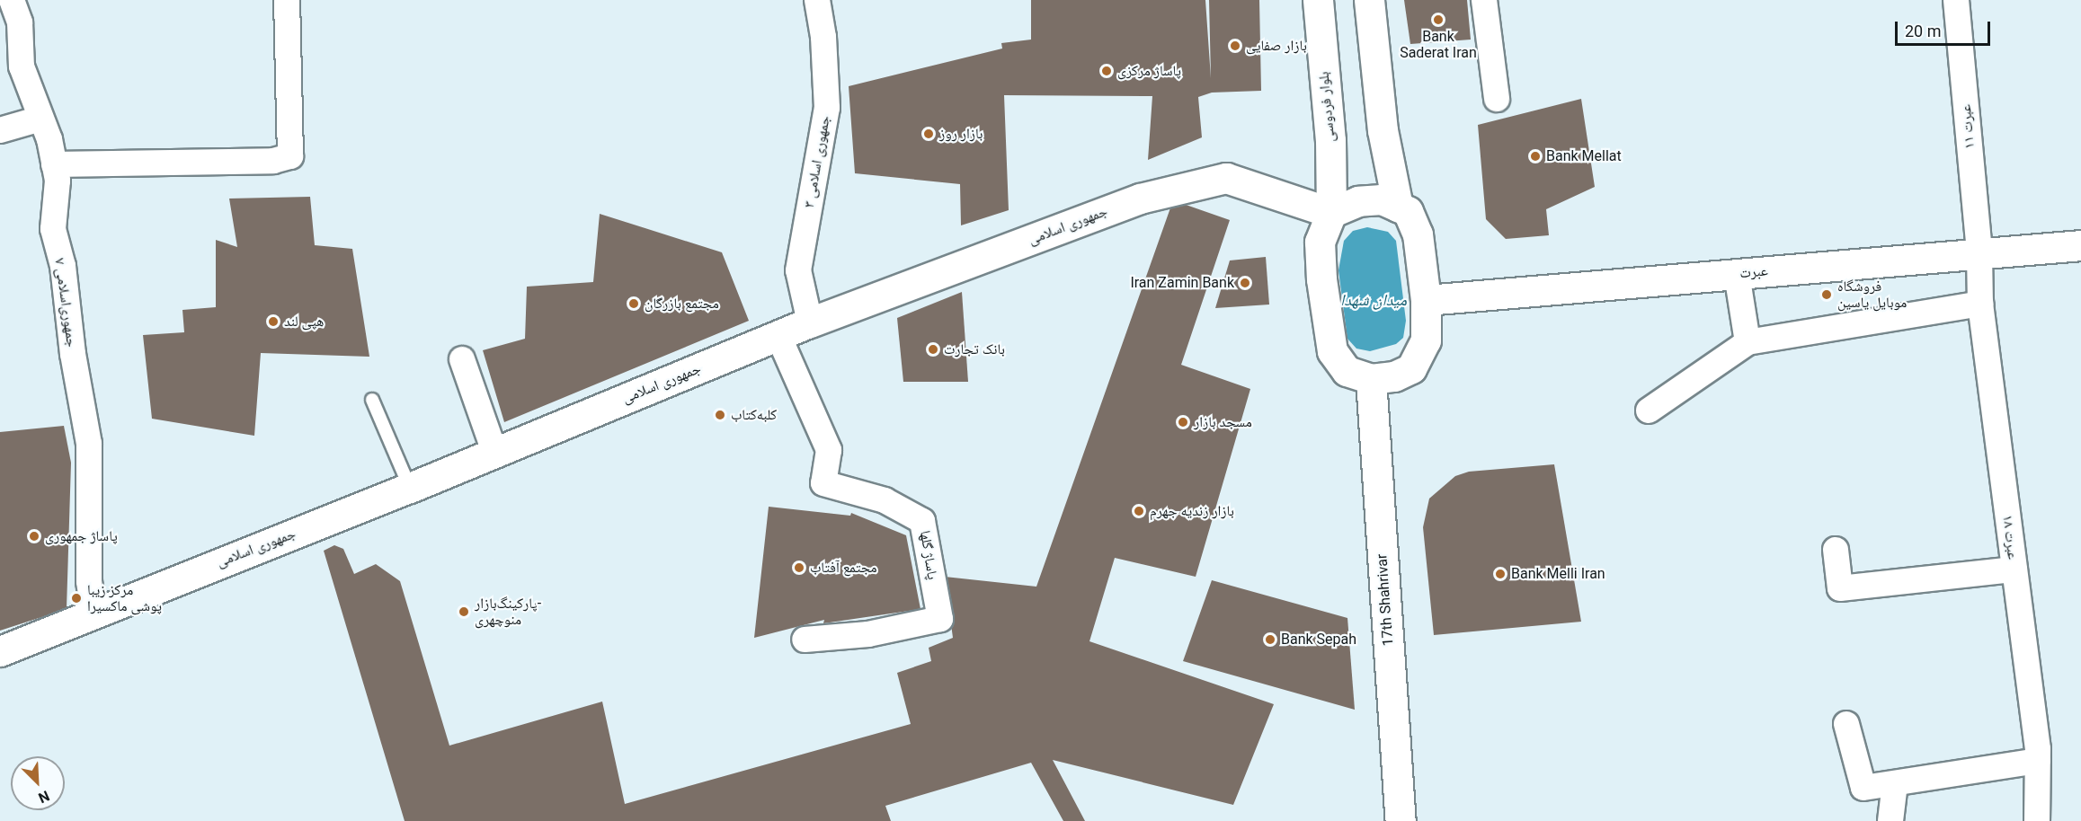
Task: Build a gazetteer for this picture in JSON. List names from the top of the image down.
{
  "streets": {
    "street": [
      "بلوار فردوسی",
      "عبرت ۱۱",
      "جمهوری اسلامی ۳",
      "جمهوری اسلامی",
      "عبرت",
      "جمهوری‌اسلامی ۷",
      "عبرت ۱۸",
      "پاساژ گلها",
      "17th Shahrivar"
    ]
  },
  "crossings": [
    ["بلوار فردوسی", "جمهوری اسلامی"],
    ["بلوار فردوسی", "عبرت"],
    ["بلوار فردوسی", "17th Shahrivar"],
    ["عبرت ۱۱", "عبرت"],
    ["عبرت ۱۱", "عبرت ۱۸"],
    ["جمهوری اسلامی ۳", "جمهوری اسلامی"],
    ["جمهوری اسلامی", "عبرت"],
    ["جمهوری اسلامی", "جمهوری‌اسلامی ۷"],
    ["جمهوری اسلامی", "پاساژ گلها"],
    ["جمهوری اسلامی", "17th Shahrivar"],
    ["عبرت", "عبرت ۱۸"],
    ["عبرت", "17th Shahrivar"]
  ],
  "water": ["میدان شهدا"],
  "places": [
    "Bank Saderat Iran",
    "بازار صفایی",
    "پاساژ مرکزی",
    "بازار روز",
    "Bank Mellat",
    "Iran Zamin Bank",
    "فروشگاه موبایل یاسین",
    "مجتمع بازرگان",
    "هپی لند",
    "بانک تجارت",
    "کلبه‌کتاب",
    "مسجد بازار",
    "بازار زندیه جهرم",
    "پاساژ جمهوری",
    "مجتمع آفتاب",
    "Bank Melli Iran",
    "مرکز زیبا پوشی ماکسیرا",
    "پارکینگ‌بازار- منوچهری",
    "Bank Sepah"
  ],
  "scale_bar": "20 m",
  "north": "bottom right"
}
